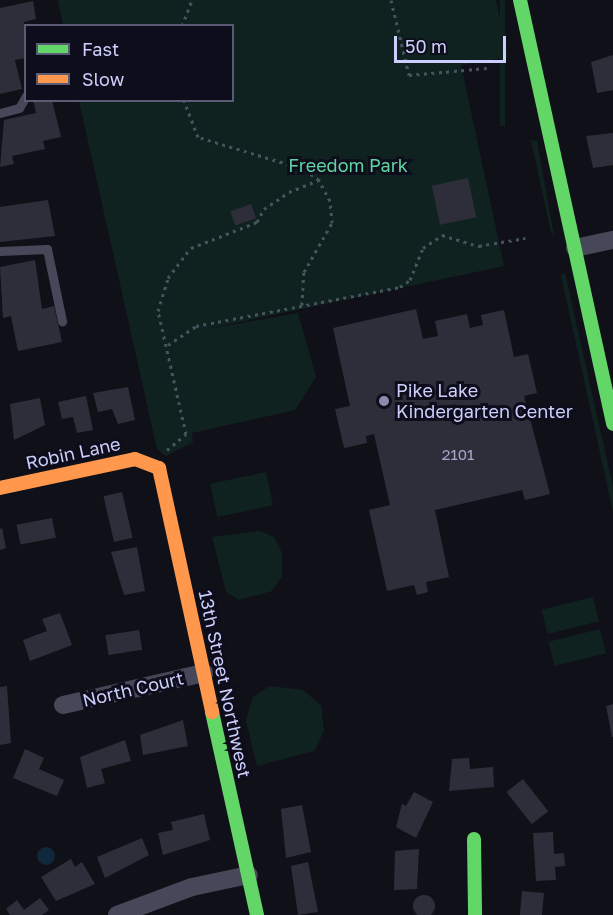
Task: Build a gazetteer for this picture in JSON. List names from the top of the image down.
{
  "streets": {
    "street": ["Robin Lane", "13th Street Northwest", "North Court"]
  },
  "crossings": [
    ["Robin Lane", "13th Street Northwest"],
    ["13th Street Northwest", "North Court"]
  ],
  "parks": ["Freedom Park"],
  "places": ["Pike Lake Kindergarten Center"],
  "house_numbers": ["2101"],
  "legend": ["Fast", "Slow"],
  "scale_bar": "50 m"
}
